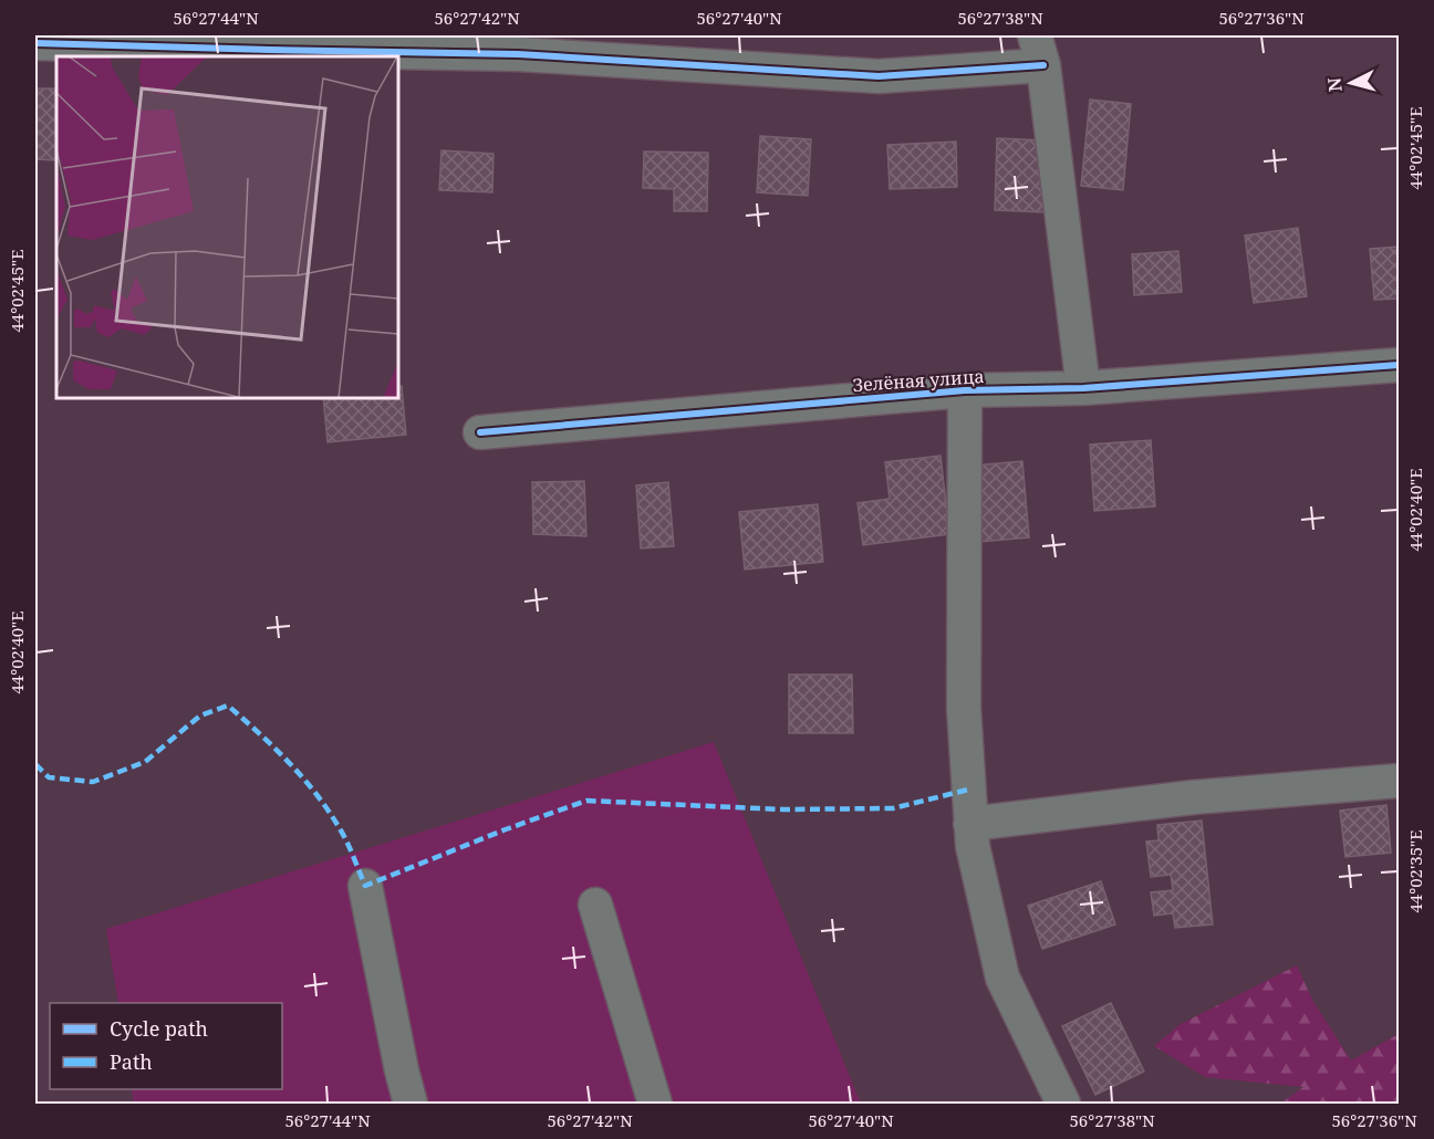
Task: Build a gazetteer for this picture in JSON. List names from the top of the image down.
{
  "streets": {
    "street": ["Зелёная улица"]
  },
  "legend": ["Cycle path", "Path"],
  "north": "left",
  "coordinates": [
    "56°27'44\"N",
    "56°27'42\"N",
    "56°27'40\"N",
    "56°27'38\"N",
    "56°27'36\"N",
    "44°02'45\"E",
    "44°02'40\"E",
    "44°02'35\"E"
  ]
}
